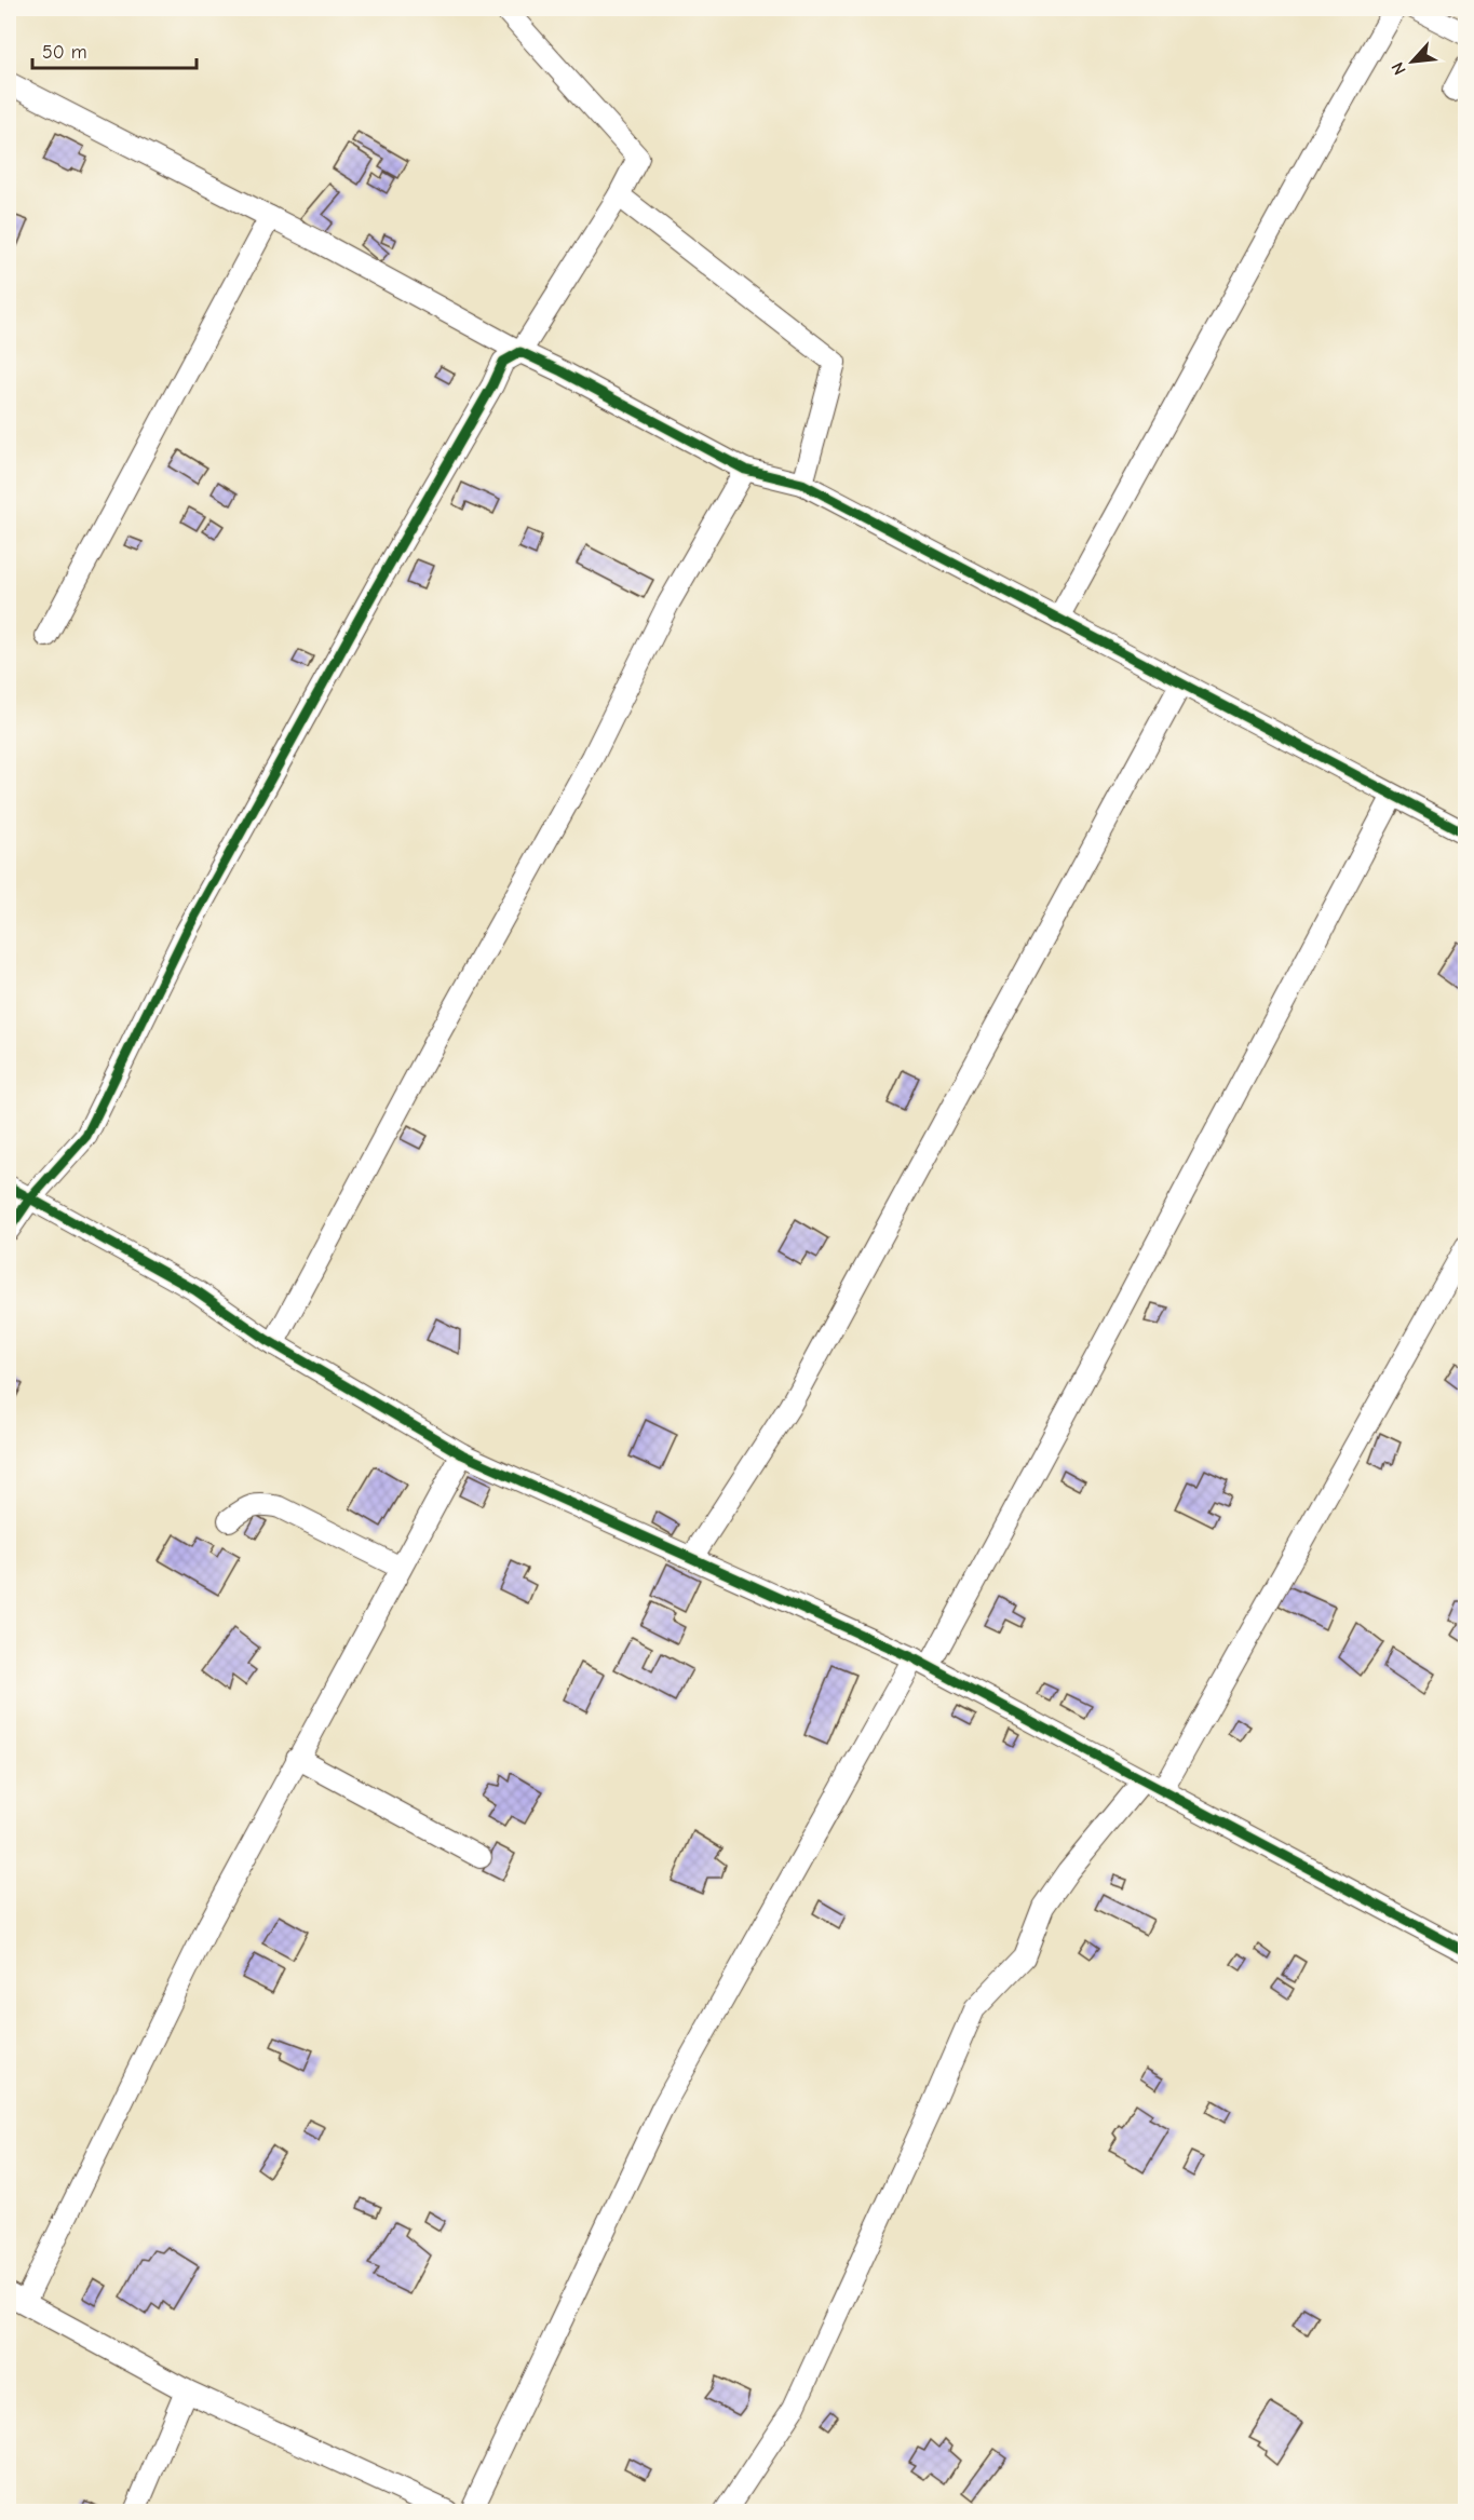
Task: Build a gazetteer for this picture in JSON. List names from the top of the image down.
{
  "scale_bar": "50 m",
  "north": "bottom left"
}
